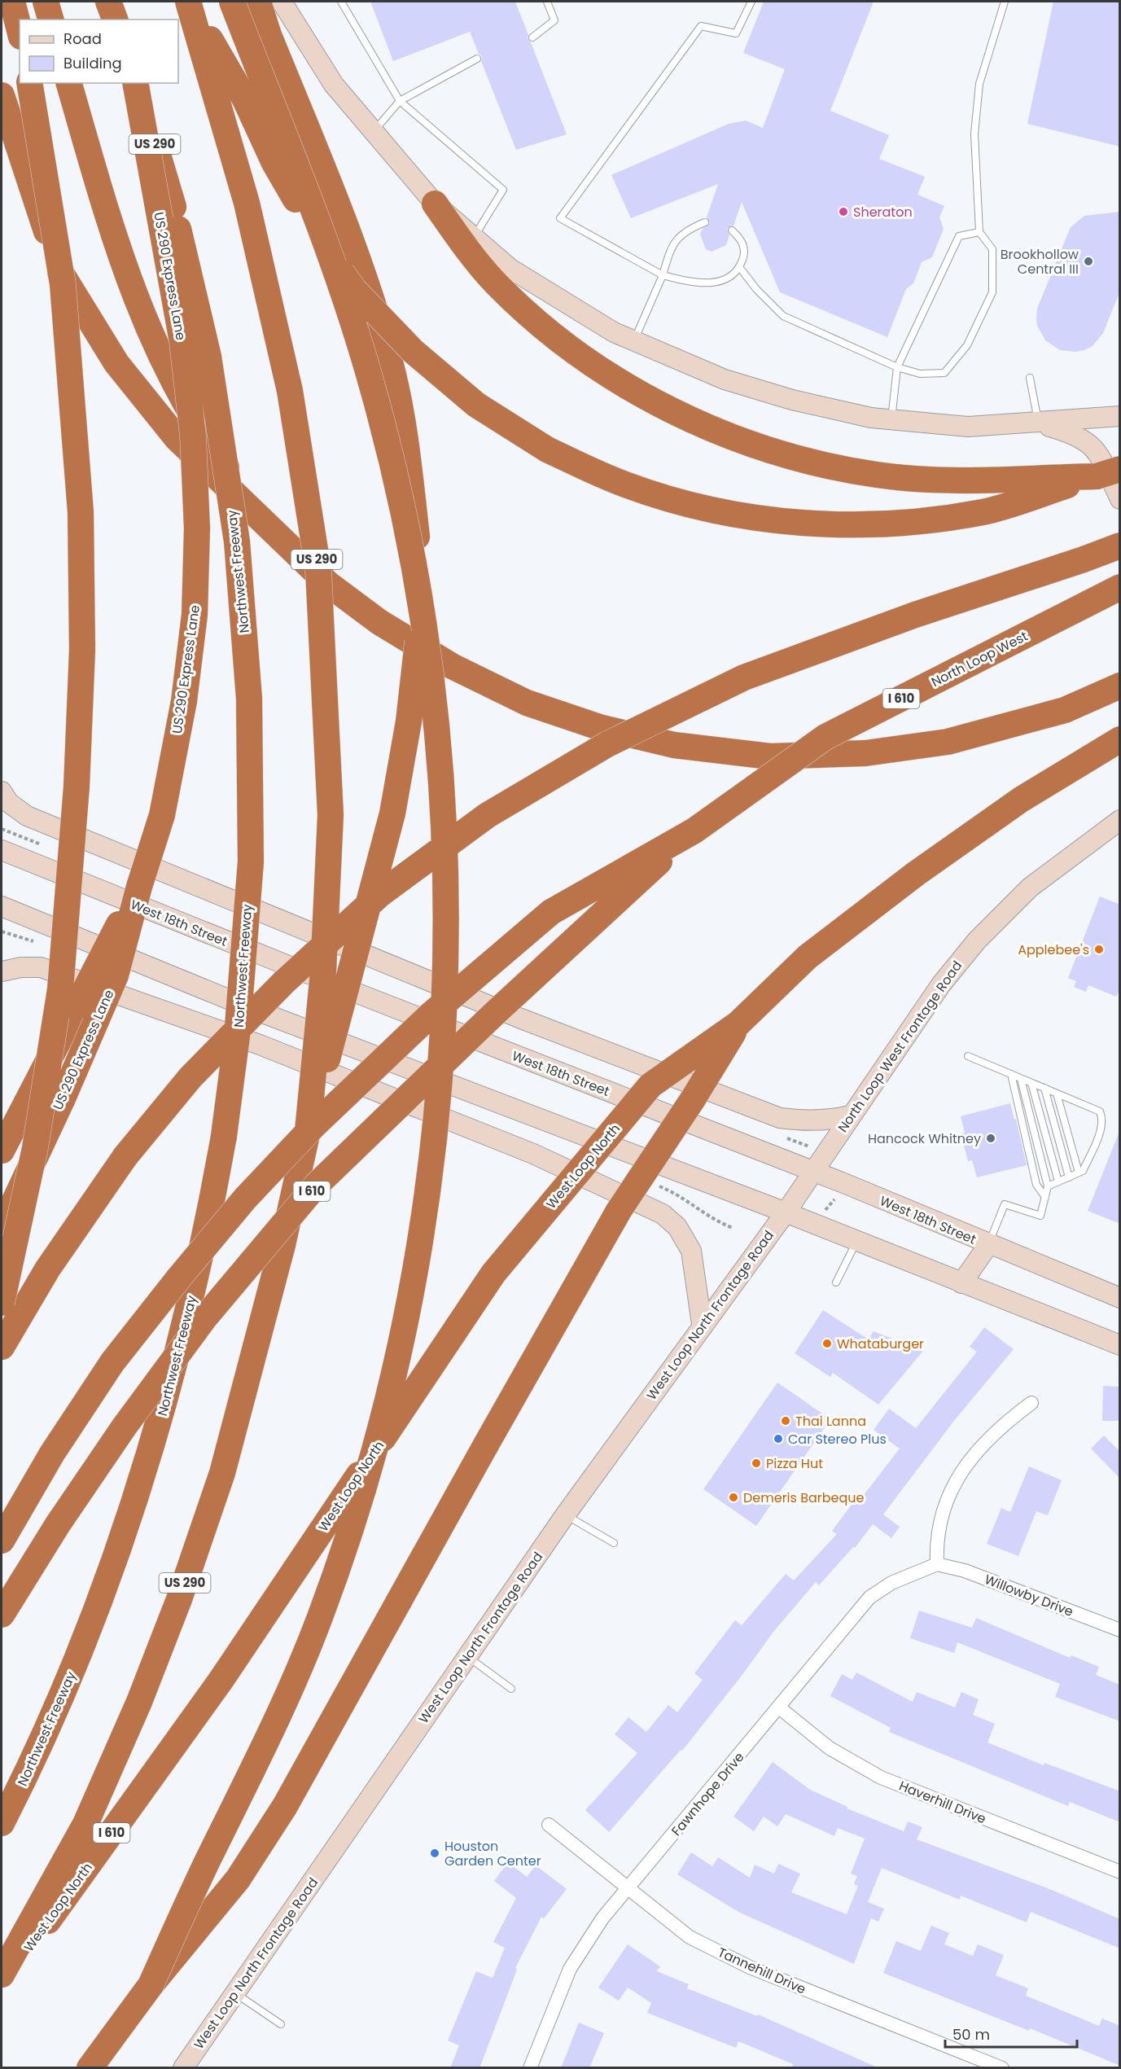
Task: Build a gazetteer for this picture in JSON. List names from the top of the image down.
{
  "streets": {
    "highway": [
      "US 290",
      "US 290 Express Lane",
      "Northwest Freeway",
      "North Loop West",
      "I 610",
      "West Loop North"
    ],
    "main road": ["West 18th Street", "North Loop West Frontage Road", "West Loop North Frontage Road"],
    "street": [
      "Willowby Drive",
      "Fawnhope Drive",
      "Haverhill Drive",
      "Tannehill Drive"
    ]
  },
  "crossings": [
    ["North Loop West", "I 610"],
    ["I 610", "West Loop North"],
    ["West 18th Street", "North Loop West Frontage Road"],
    ["North Loop West Frontage Road", "West Loop North Frontage Road"],
    ["Willowby Drive", "Fawnhope Drive"],
    ["Fawnhope Drive", "Haverhill Drive"],
    ["Fawnhope Drive", "Tannehill Drive"]
  ],
  "places": [
    "Sheraton",
    "Brookhollow Central III",
    "Applebee's",
    "Hancock Whitney",
    "Whataburger",
    "Thai Lanna",
    "Car Stereo Plus",
    "Pizza Hut",
    "Demeris Barbeque",
    "Houston Garden Center"
  ],
  "legend": ["Road", "Building"],
  "scale_bar": "50 m"
}
